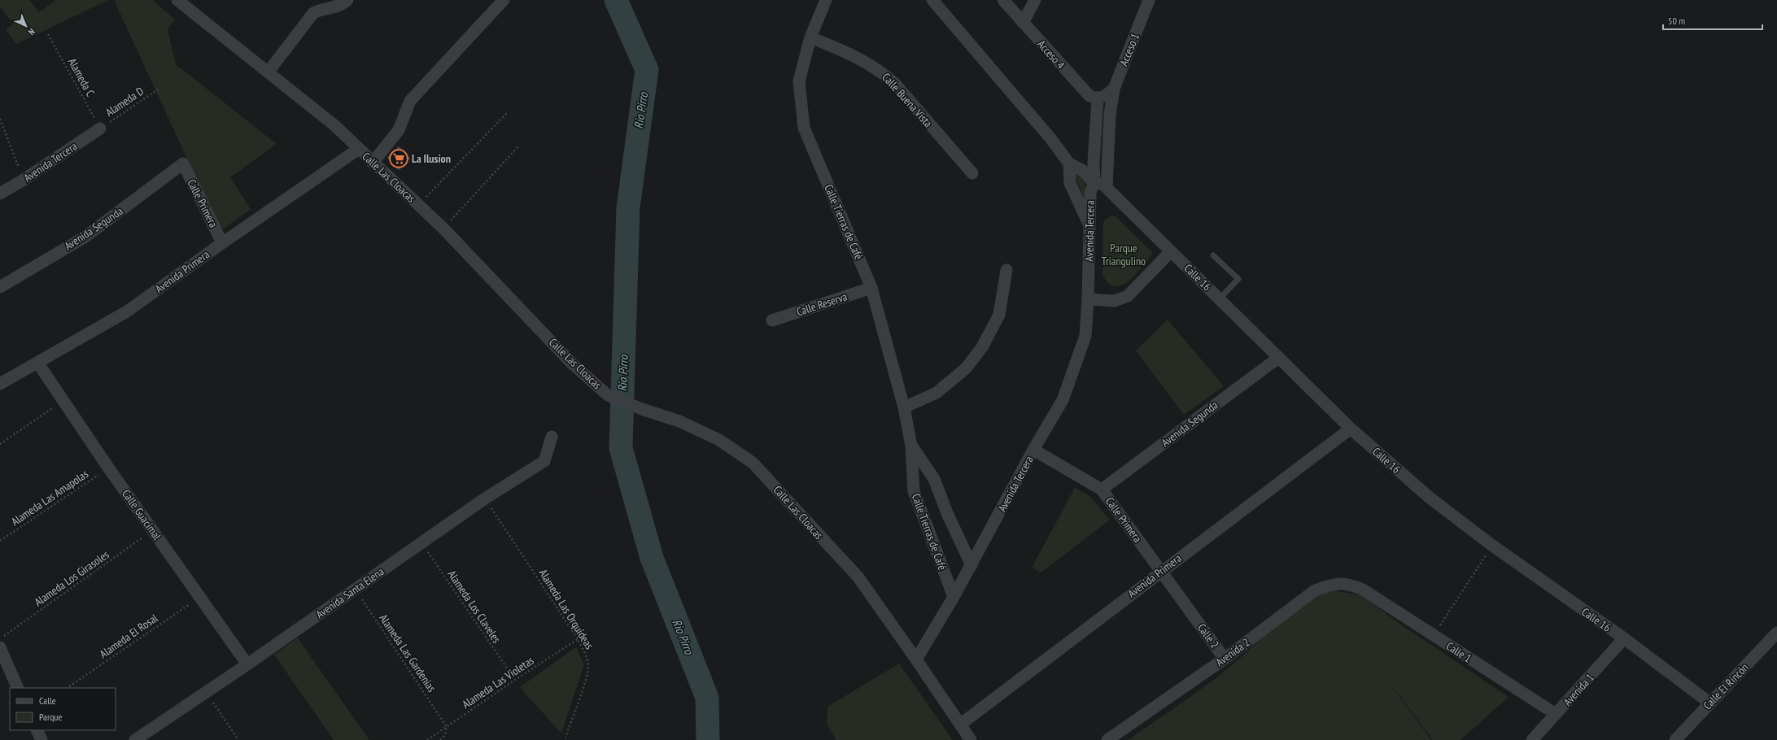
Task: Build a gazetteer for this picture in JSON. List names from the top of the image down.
{
  "streets": {
    "street": [
      "Acceso 1",
      "Acceso 4",
      "Calle Buena Vista",
      "Avenida Tercera",
      "Calle Las Cloacas",
      "Calle Primera",
      "Calle Tierras de Café",
      "Avenida Segunda",
      "Avenida Primera",
      "Calle 16",
      "Calle Reserva",
      "Calle Guacimal",
      "Avenida Santa Elena",
      "Calle 2",
      "Avenida 2",
      "Calle 1",
      "Calle El Rincón",
      "Avenida 1"
    ],
    "path": [
      "Alameda C",
      "Alameda D",
      "Alameda Las Amapolas",
      "Alameda Los Girasoles",
      "Alameda Los Claveles",
      "Alameda Las Orquídeas",
      "Alameda El Rosal",
      "Alameda Las Gardenias",
      "Alameda Las Violetas"
    ]
  },
  "crossings": [
    ["Acceso 1", "Acceso 4"],
    ["Acceso 1", "Avenida Tercera"],
    ["Acceso 4", "Avenida Tercera"],
    ["Alameda C", "Alameda D"],
    ["Alameda C", "Avenida Tercera"],
    ["Calle Buena Vista", "Calle Tierras de Café"],
    ["Alameda D", "Avenida Tercera"],
    ["Avenida Tercera", "Calle Las Cloacas"],
    ["Avenida Tercera", "Calle Primera"],
    ["Avenida Tercera", "Calle Tierras de Café"],
    ["Avenida Tercera", "Calle 16"],
    ["Calle Las Cloacas", "Avenida Primera"],
    ["Calle Primera", "Avenida Segunda"],
    ["Calle Primera", "Avenida Primera"],
    ["Calle Primera", "Calle 2"],
    ["Calle Tierras de Café", "Calle Reserva"],
    ["Avenida Segunda", "Calle 16"],
    ["Avenida Primera", "Calle 16"],
    ["Avenida Primera", "Calle Guacimal"],
    ["Calle 16", "Calle El Rincón"],
    ["Calle 16", "Avenida 1"],
    ["Alameda Las Amapolas", "Calle Guacimal"],
    ["Calle Guacimal", "Alameda Los Girasoles"],
    ["Calle Guacimal", "Avenida Santa Elena"],
    ["Calle Guacimal", "Alameda El Rosal"],
    ["Avenida Santa Elena", "Alameda Los Claveles"],
    ["Avenida Santa Elena", "Alameda Las Orquídeas"],
    ["Avenida Santa Elena", "Alameda Las Gardenias"],
    ["Alameda Los Claveles", "Alameda Las Violetas"],
    ["Alameda Las Orquídeas", "Alameda Las Violetas"],
    ["Calle 2", "Avenida 2"],
    ["Avenida 2", "Calle 1"],
    ["Calle 1", "Avenida 1"],
    ["Alameda Las Gardenias", "Alameda Las Violetas"]
  ],
  "water": ["Rio Pirro"],
  "parks": ["Parque Triangulino"],
  "places": {
    "supermarket": ["La Ilusion"]
  },
  "legend": ["Calle", "Parque"],
  "scale_bar": "50 m",
  "north": "bottom right"
}
